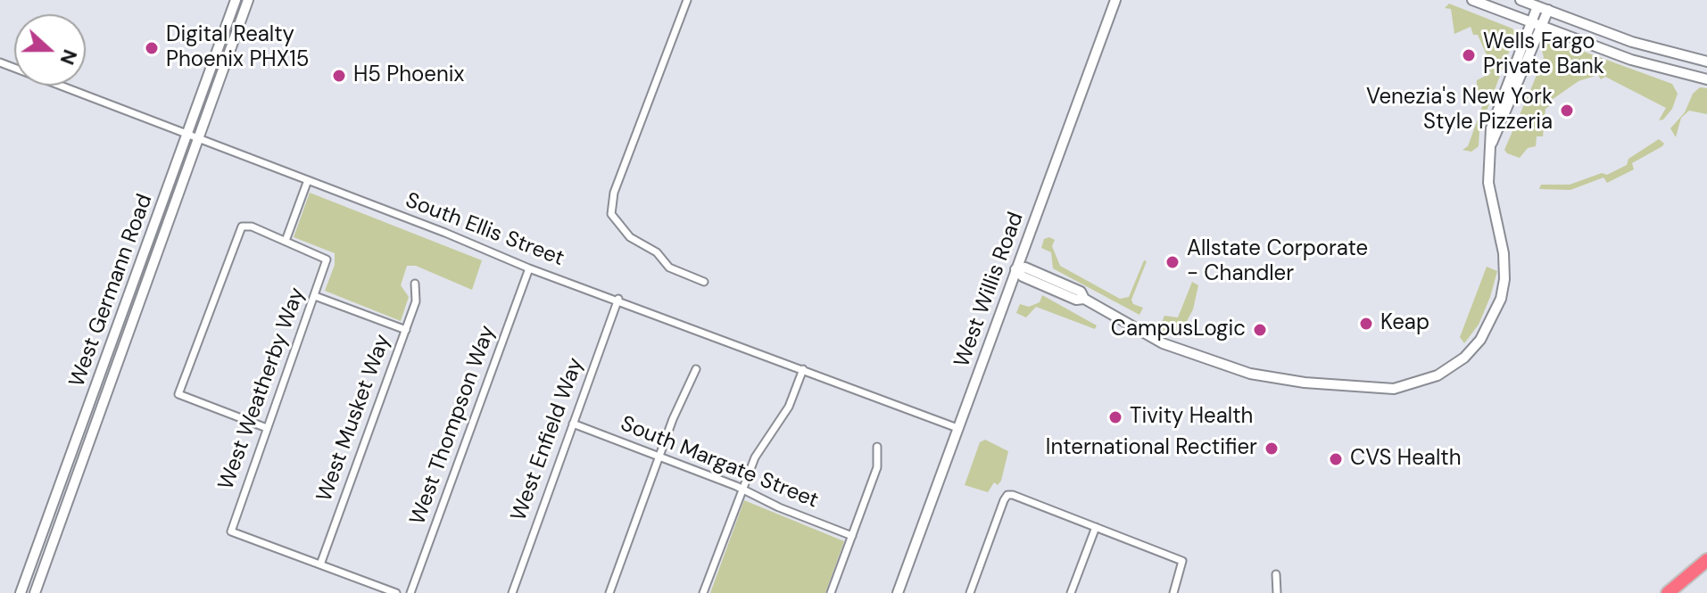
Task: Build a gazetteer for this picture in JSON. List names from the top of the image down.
{
  "streets": {
    "main road": ["West Willis Road", "West Germann Road"],
    "street": [
      "South Ellis Street",
      "West Weatherby Way",
      "West Musket Way",
      "West Thompson Way",
      "West Enfield Way",
      "South Margate Street"
    ]
  },
  "crossings": [
    ["South Ellis Street", "West Willis Road"],
    ["South Ellis Street", "West Germann Road"],
    ["South Ellis Street", "West Thompson Way"],
    ["South Ellis Street", "West Enfield Way"],
    ["West Weatherby Way", "West Musket Way"],
    ["West Enfield Way", "South Margate Street"]
  ],
  "places": [
    "Digital Realty Phoenix PHX15",
    "Wells Fargo Private Bank",
    "H5 Phoenix",
    "Venezia's New York Style Pizzeria",
    "Allstate Corporate - Chandler",
    "Keap",
    "CampusLogic",
    "Tivity Health",
    "International Rectifier",
    "CVS Health"
  ],
  "north": "right"
}
